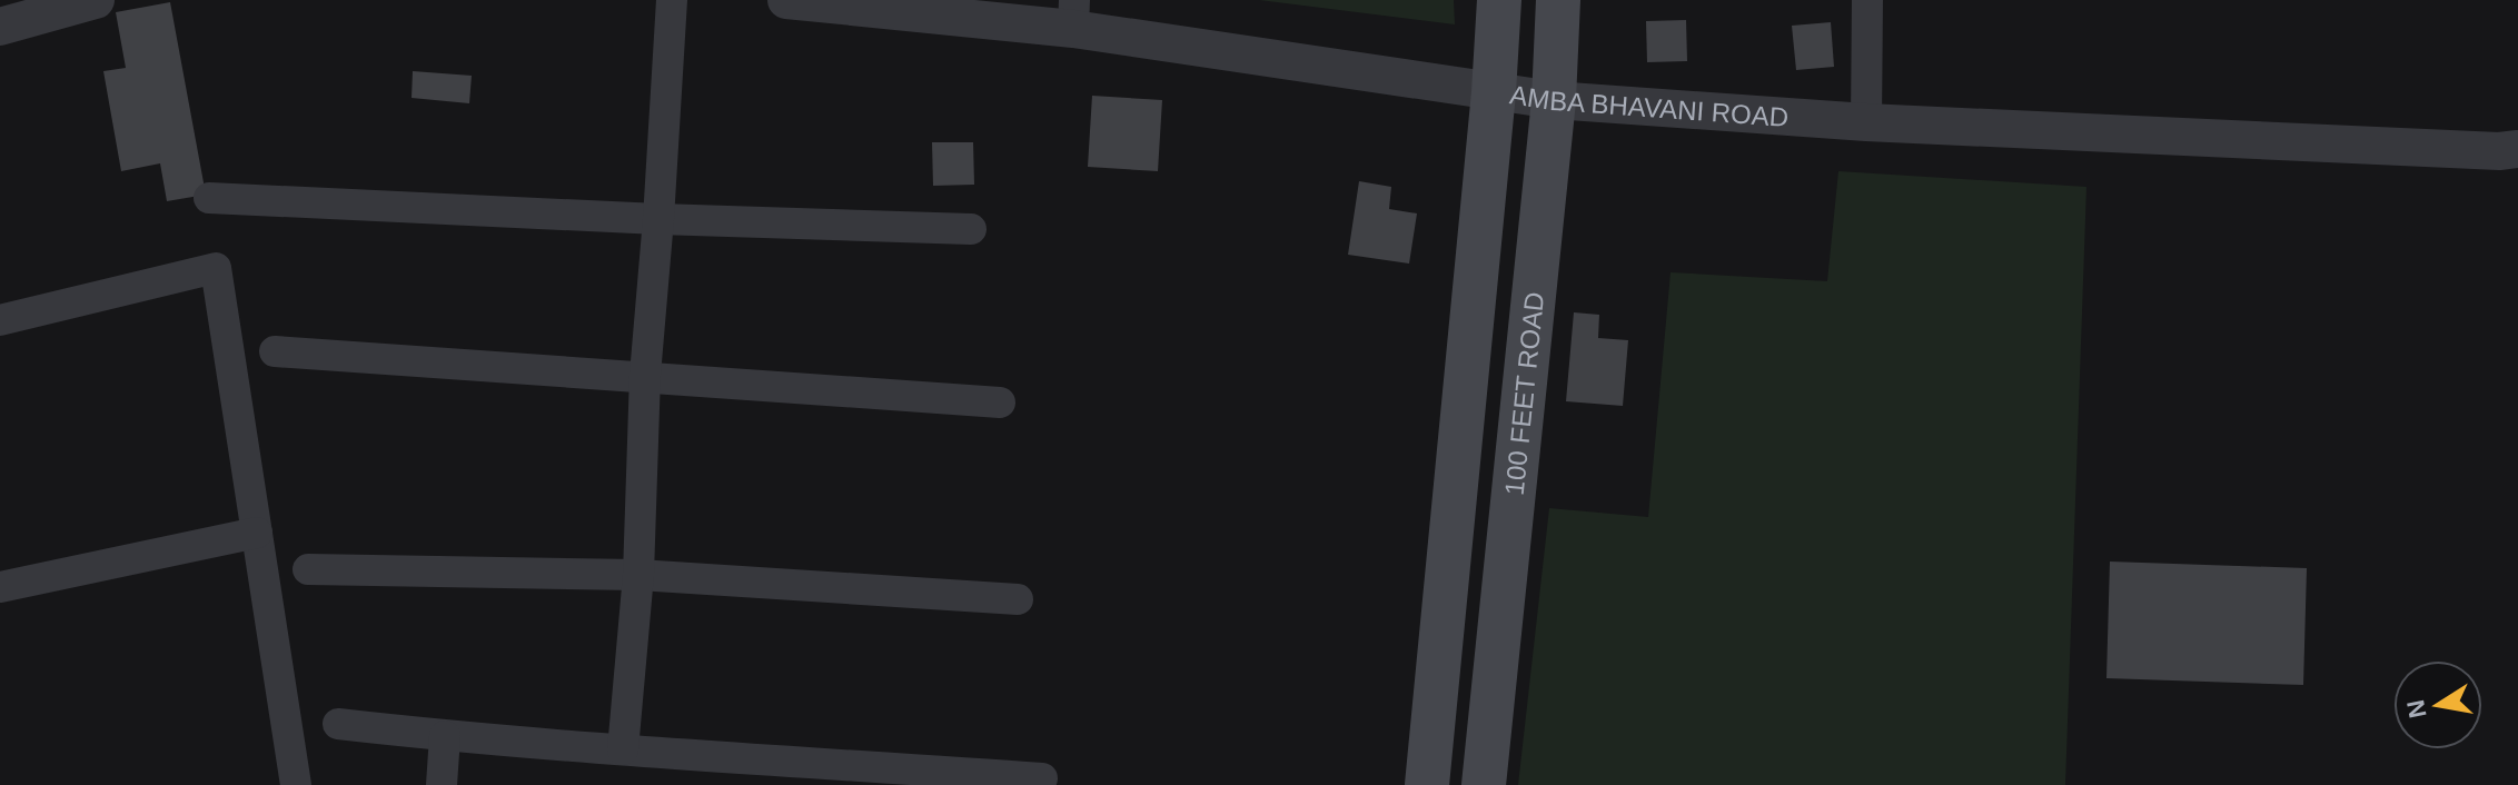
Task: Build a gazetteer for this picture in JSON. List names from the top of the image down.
{
  "streets": {
    "main road": ["100 FEET ROAD"],
    "street": ["AMBA BHAVANI ROAD"]
  },
  "crossings": [
    ["AMBA BHAVANI ROAD", "100 FEET ROAD"]
  ],
  "north": "left"
}
